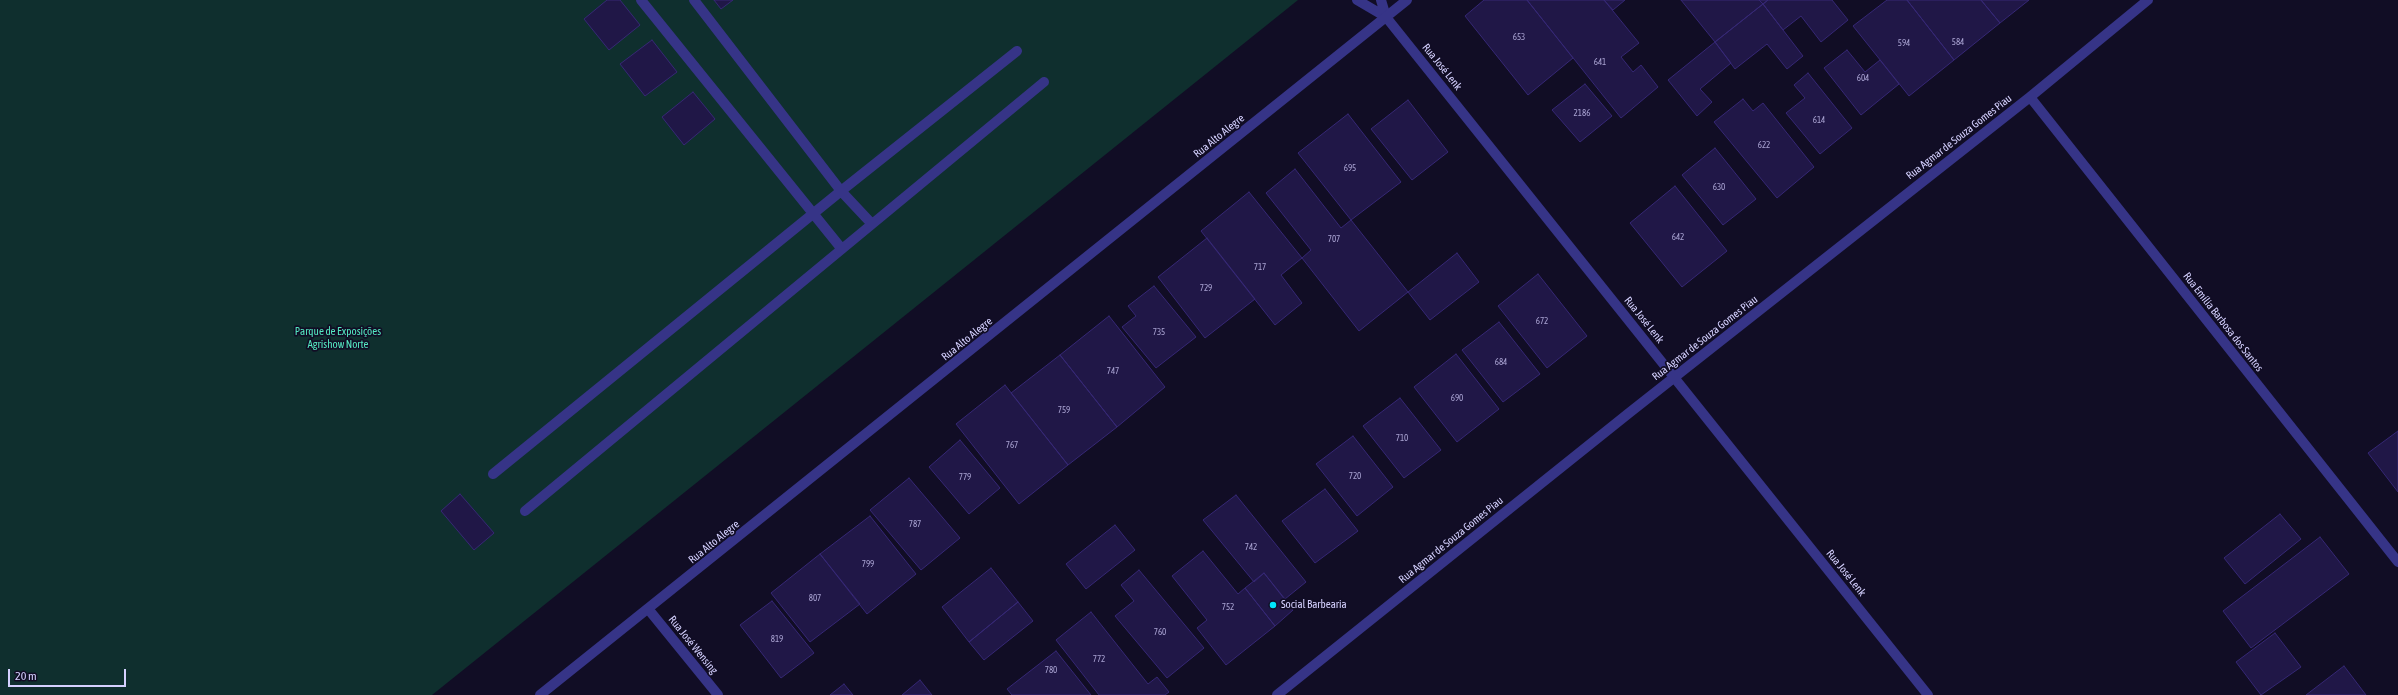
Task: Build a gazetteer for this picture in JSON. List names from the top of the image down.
{
  "streets": {
    "street": [
      "Rua José Lenk",
      "Rua Alto Alegre",
      "Rua Agmar de Souza Gomes Piau",
      "Rua Emília Barbosa dos Santos",
      "Rua José Wensing"
    ]
  },
  "crossings": [
    ["Rua José Lenk", "Rua Alto Alegre"],
    ["Rua José Lenk", "Rua Agmar de Souza Gomes Piau"],
    ["Rua Alto Alegre", "Rua José Wensing"],
    ["Rua Agmar de Souza Gomes Piau", "Rua Emília Barbosa dos Santos"]
  ],
  "parks": ["Parque de Exposições Agrishow Norte"],
  "places": ["Social Barbearia"],
  "house_numbers": [
    "653",
    "584",
    "594",
    "641",
    "604",
    "2186",
    "614",
    "622",
    "695",
    "630",
    "642",
    "707",
    "717",
    "729",
    "672",
    "735",
    "684",
    "747",
    "690",
    "759",
    "710",
    "767",
    "720",
    "779",
    "787",
    "742",
    "799",
    "807",
    "752",
    "760",
    "819",
    "772",
    "780"
  ],
  "scale_bar": "20 m"
}
